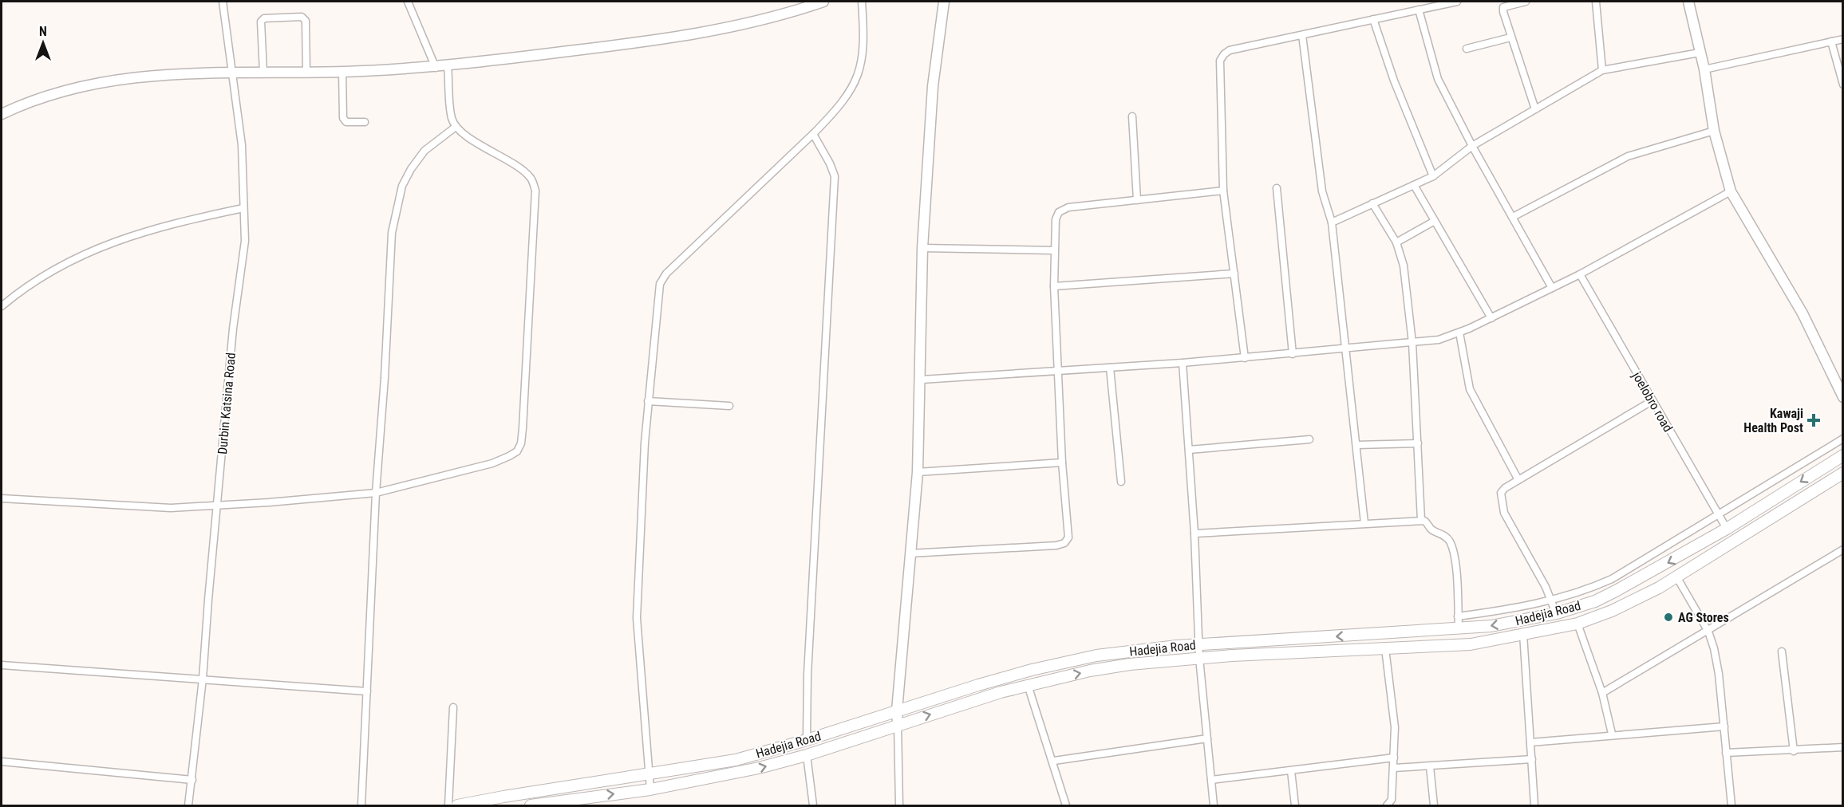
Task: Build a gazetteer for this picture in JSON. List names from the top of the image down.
{
  "streets": {
    "main road": ["Hadejia Road"],
    "street": ["joelobro road", "Durbin Katsina Road"]
  },
  "crossings": [
    ["joelobro road", "Hadejia Road"]
  ],
  "places": {
    "health": ["Kawaji Health Post"],
    "other": ["AG Stores"]
  },
  "north": "top"
}
